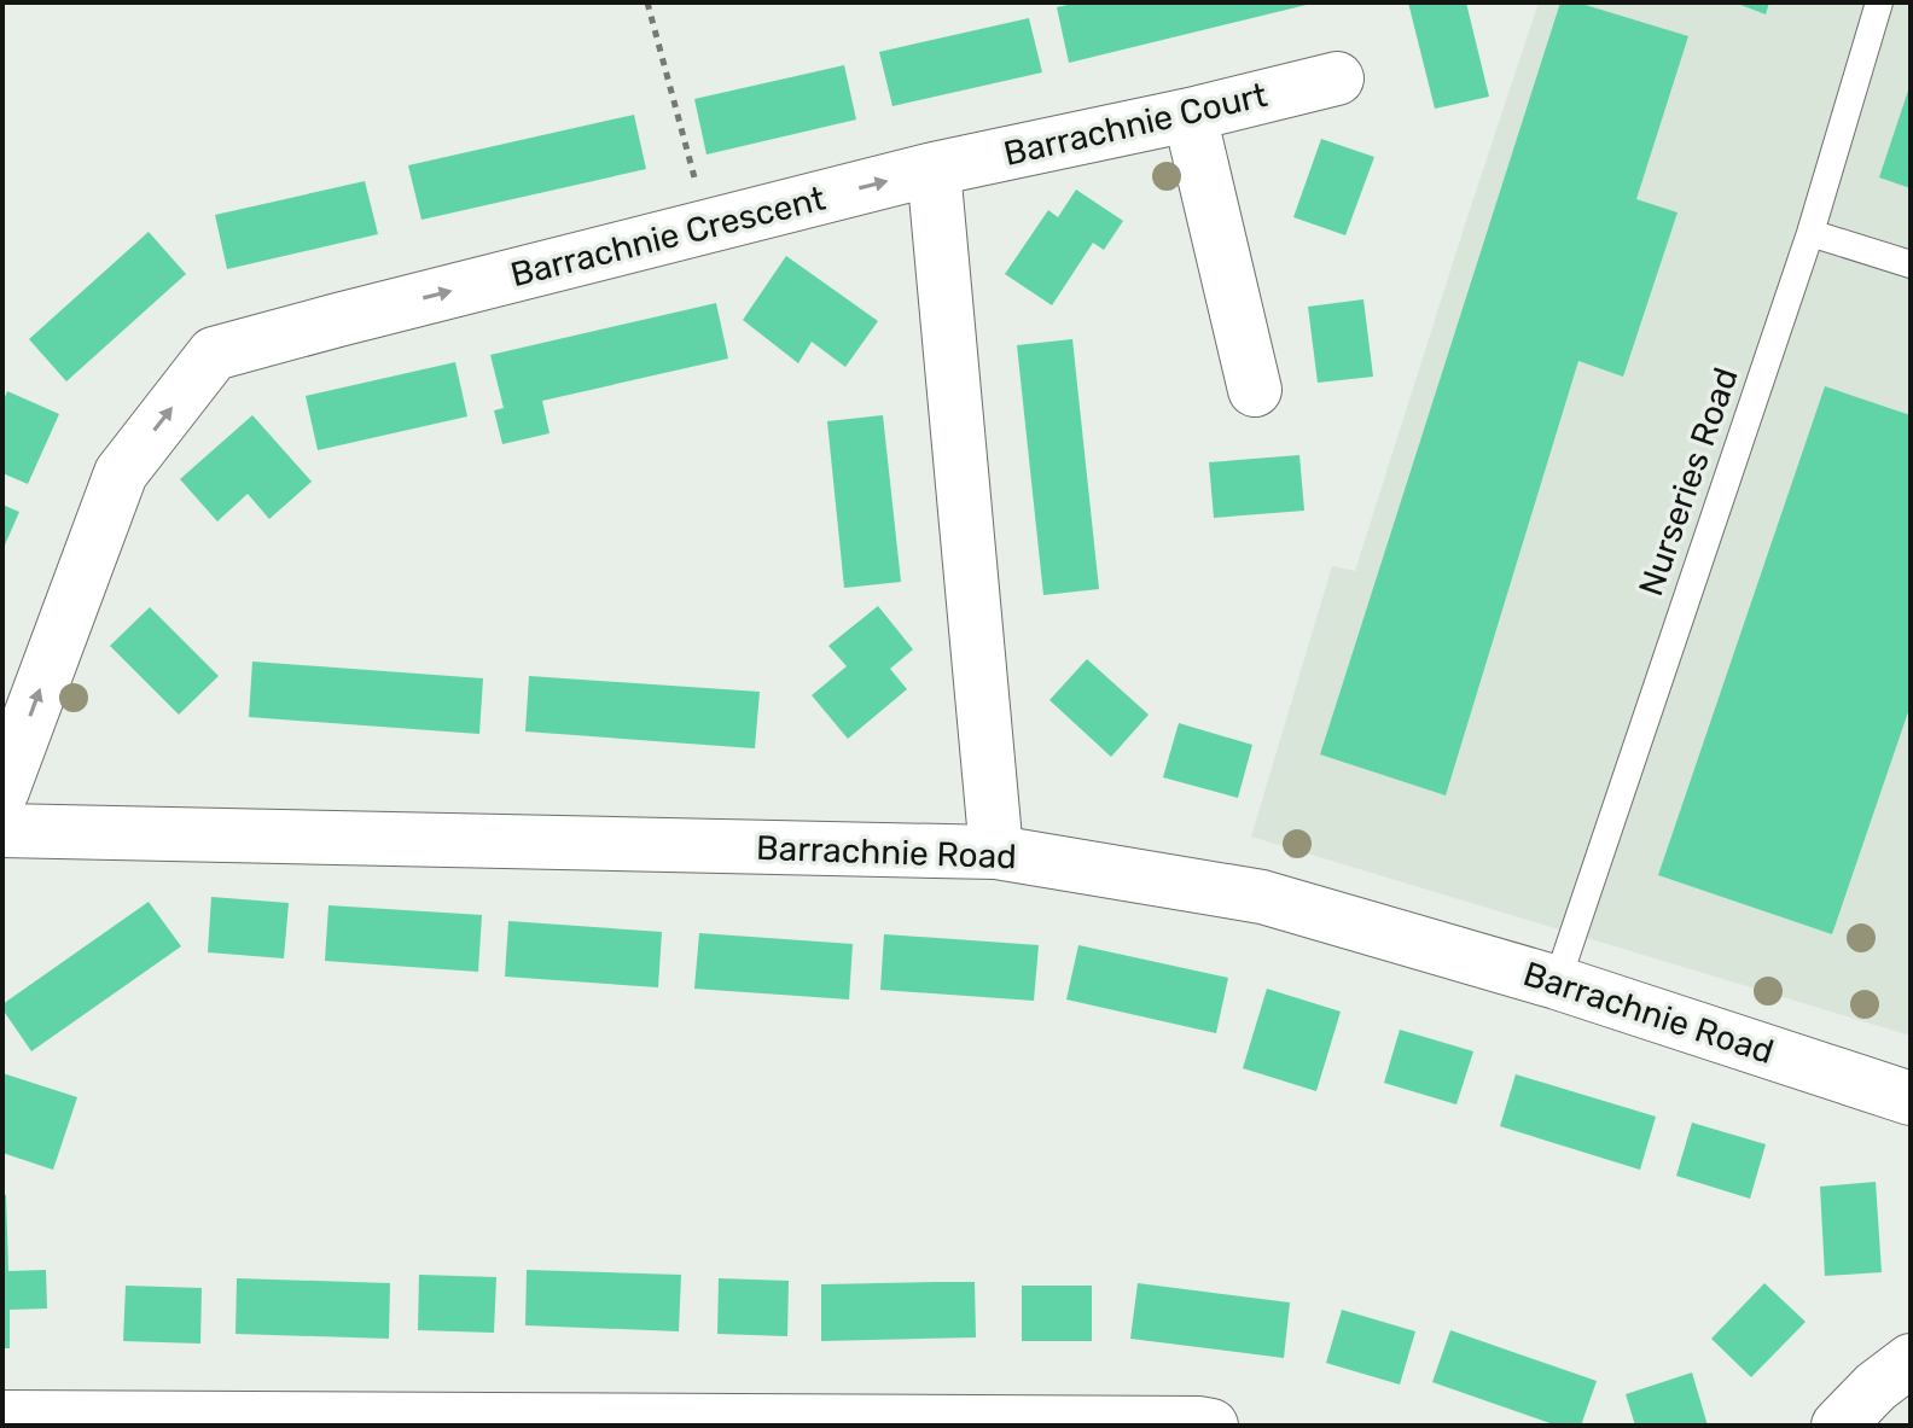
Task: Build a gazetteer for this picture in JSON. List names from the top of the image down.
{
  "streets": {
    "street": ["Barrachnie Court", "Barrachnie Crescent", "Barrachnie Road"],
    "lane": ["Nurseries Road"]
  },
  "crossings": [
    ["Barrachnie Court", "Barrachnie Crescent"],
    ["Nurseries Road", "Barrachnie Road"]
  ],
  "one_way": ["Barrachnie Crescent"]
}
